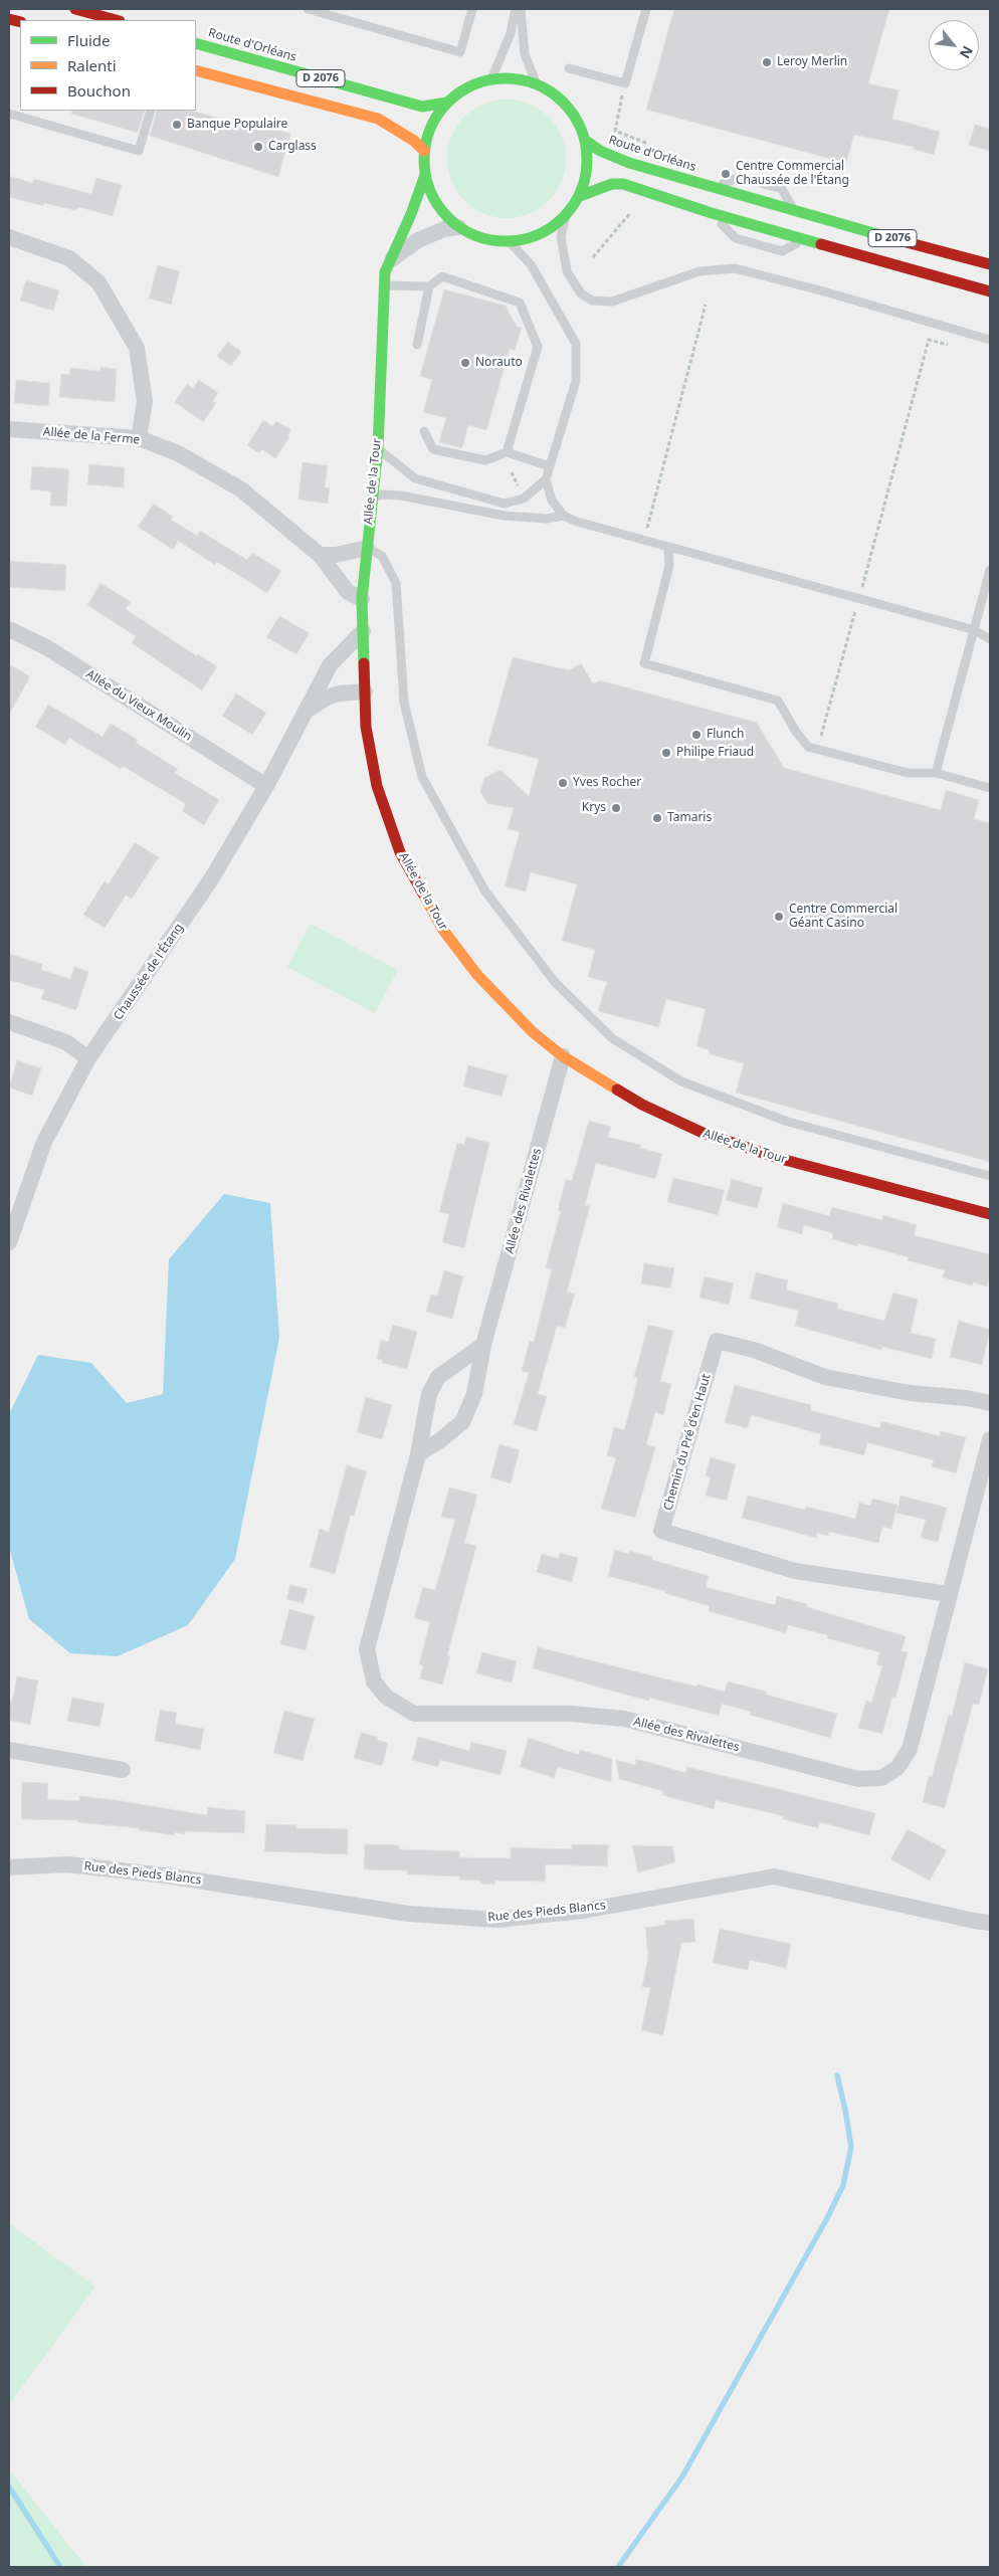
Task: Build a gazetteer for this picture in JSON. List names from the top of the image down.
{
  "streets": {
    "main road": ["Route d'Orléans", "D 2076", "Allée de la Tour"],
    "street": [
      "Allée de la Ferme",
      "Allée du Vieux Moulin",
      "Chaussée de l'Étang",
      "Allée des Rivalettes",
      "Chemin du Pré d'en Haut",
      "Rue des Pieds Blancs"
    ]
  },
  "crossings": [
    ["Route d'Orléans", "D 2076"],
    ["Route d'Orléans", "Allée de la Tour"],
    ["D 2076", "Allée de la Tour"],
    ["Allée de la Ferme", "Allée de la Tour"],
    ["Allée de la Tour", "Chaussée de l'Étang"],
    ["Allée de la Tour", "Allée des Rivalettes"],
    ["Allée du Vieux Moulin", "Chaussée de l'Étang"],
    ["Allée des Rivalettes", "Chemin du Pré d'en Haut"]
  ],
  "places": [
    "Leroy Merlin",
    "Banque Populaire",
    "Carglass",
    "Centre Commercial Chaussée de l'Étang",
    "Norauto",
    "Flunch",
    "Philipe Friaud",
    "Yves Rocher",
    "Krys",
    "Tamaris",
    "Centre Commercial Géant Casino"
  ],
  "legend": ["Fluide", "Ralenti", "Bouchon"],
  "north": "bottom right"
}
